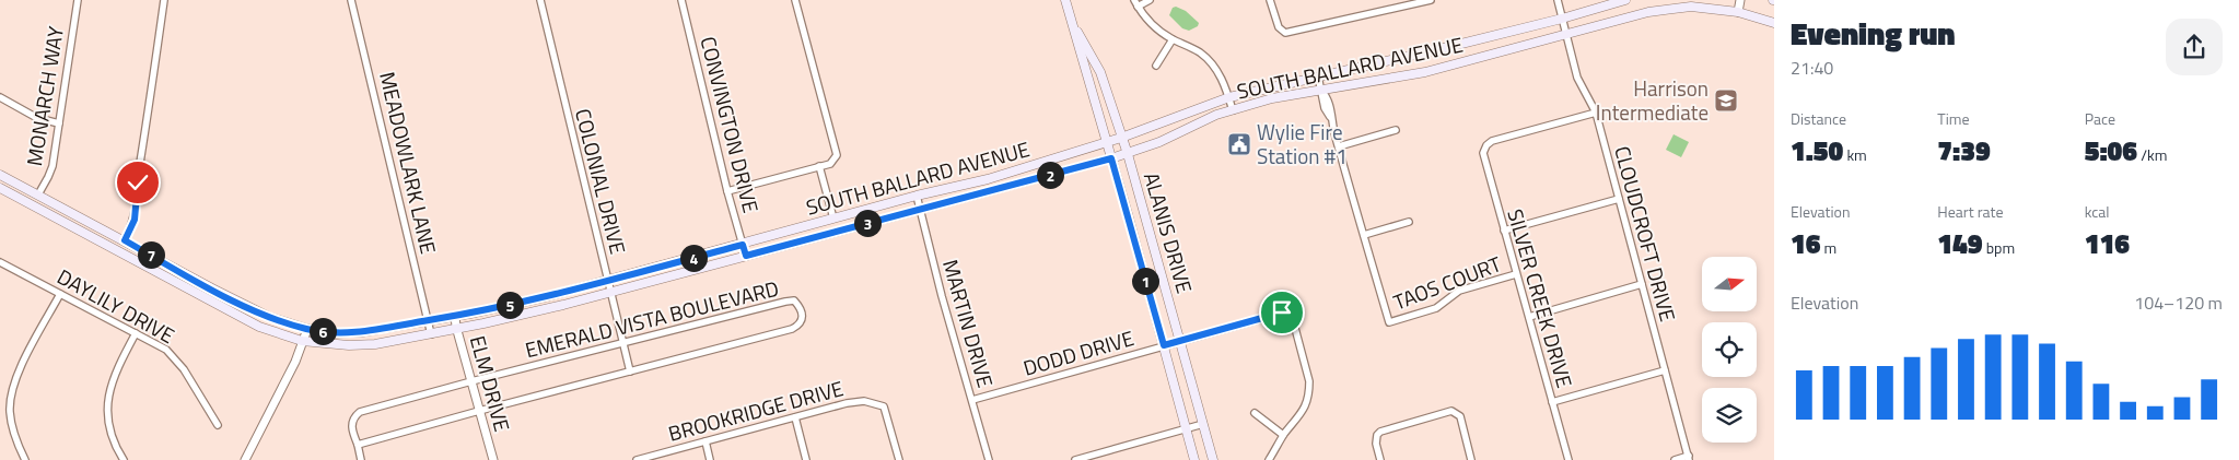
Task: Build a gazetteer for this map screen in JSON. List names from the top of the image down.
{
  "streets": {
    "main road": ["SOUTH BALLARD AVENUE", "ALANIS DRIVE"],
    "street": [
      "MONARCH WAY",
      "CONVINGTON DRIVE",
      "MEADOWLARK LANE",
      "COLONIAL DRIVE",
      "CLOUDCROFT DRIVE",
      "TAOS COURT",
      "SILVER CREEK DRIVE",
      "DAYLILY DRIVE",
      "EMERALD VISTA BOULEVARD",
      "MARTIN DRIVE",
      "DODD DRIVE",
      "ELM DRIVE",
      "BROOKRIDGE DRIVE"
    ]
  },
  "crossings": [
    ["SOUTH BALLARD AVENUE", "MONARCH WAY"],
    ["SOUTH BALLARD AVENUE", "CONVINGTON DRIVE"],
    ["SOUTH BALLARD AVENUE", "MEADOWLARK LANE"],
    ["SOUTH BALLARD AVENUE", "COLONIAL DRIVE"],
    ["SOUTH BALLARD AVENUE", "ALANIS DRIVE"],
    ["SOUTH BALLARD AVENUE", "CLOUDCROFT DRIVE"],
    ["SOUTH BALLARD AVENUE", "MARTIN DRIVE"],
    ["SOUTH BALLARD AVENUE", "ELM DRIVE"],
    ["COLONIAL DRIVE", "EMERALD VISTA BOULEVARD"],
    ["ALANIS DRIVE", "DODD DRIVE"],
    ["CLOUDCROFT DRIVE", "SILVER CREEK DRIVE"],
    ["TAOS COURT", "SILVER CREEK DRIVE"],
    ["EMERALD VISTA BOULEVARD", "ELM DRIVE"],
    ["MARTIN DRIVE", "DODD DRIVE"]
  ],
  "places": {
    "school or university": ["Harrison Intermediate"],
    "public building": ["Wylie Fire Station #1"]
  },
  "north": "right",
  "page": {
    "heading": ["Evening run", "21:40"],
    "stats": [
      ["Distance", "1.50 km"],
      ["Time", "7:39"],
      ["Pace", "5:06 /km"],
      ["Elevation", "16 m"],
      ["Heart rate", "149 bpm"],
      ["kcal", "116"]
    ],
    "pins": [
      "2",
      "3",
      "7",
      "4",
      "1",
      "5",
      "6"
    ],
    "chart": ["Elevation", "104–120 m"]
  }
}
